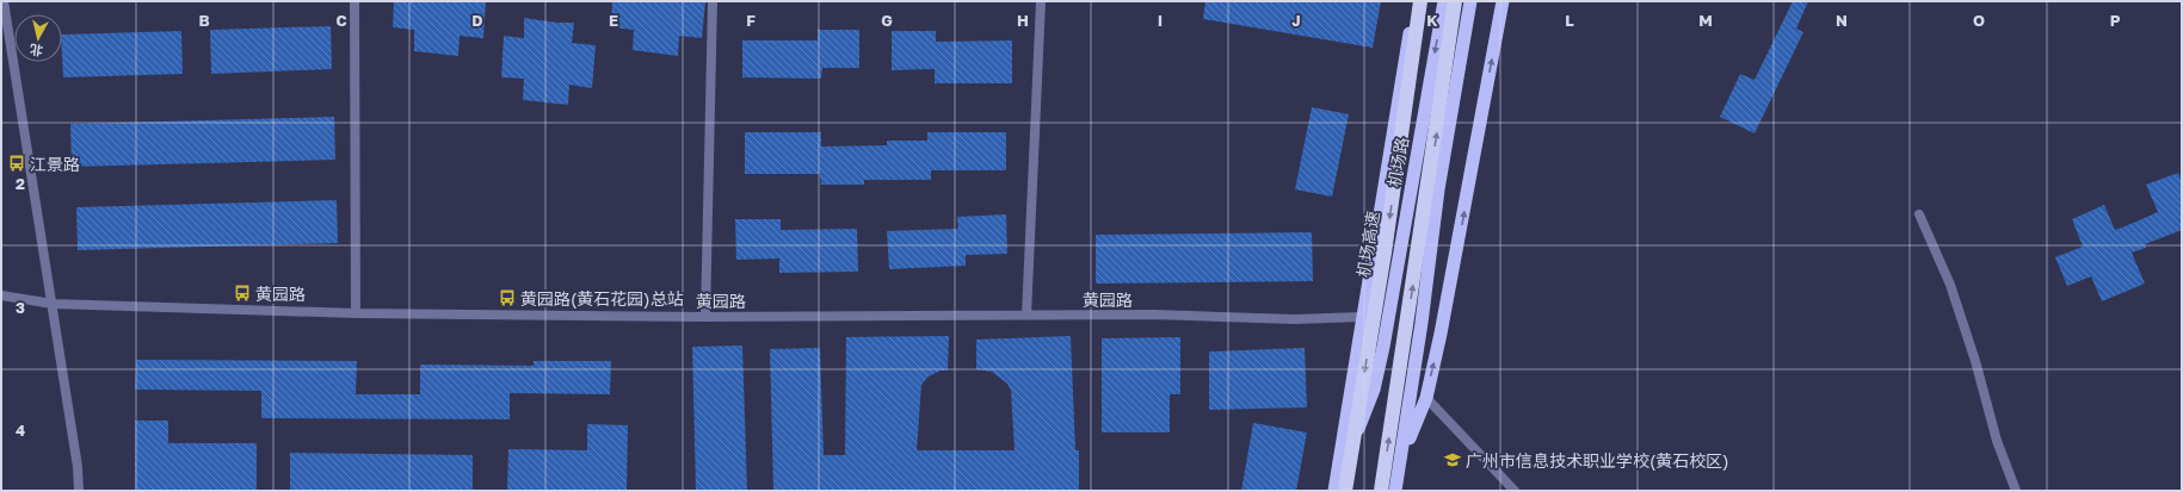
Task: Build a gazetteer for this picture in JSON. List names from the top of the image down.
{
  "streets": {
    "highway": ["机场路", "机场高速"],
    "street": ["黄园路"]
  },
  "crossings": [
    ["机场路", "黄园路"]
  ],
  "places": {
    "bus stop": ["江景路", "黄园路", "黄园路(黄石花园)总站"],
    "school or university": ["广州市信息技术职业学校(黄石校区)"]
  },
  "north": "bottom",
  "grid": {
    "columns": [
      "B",
      "C",
      "D",
      "E",
      "F",
      "G",
      "H",
      "I",
      "J",
      "K",
      "L",
      "M",
      "N",
      "O",
      "P"
    ],
    "rows": ["2", "3", "4"]
  }
}
